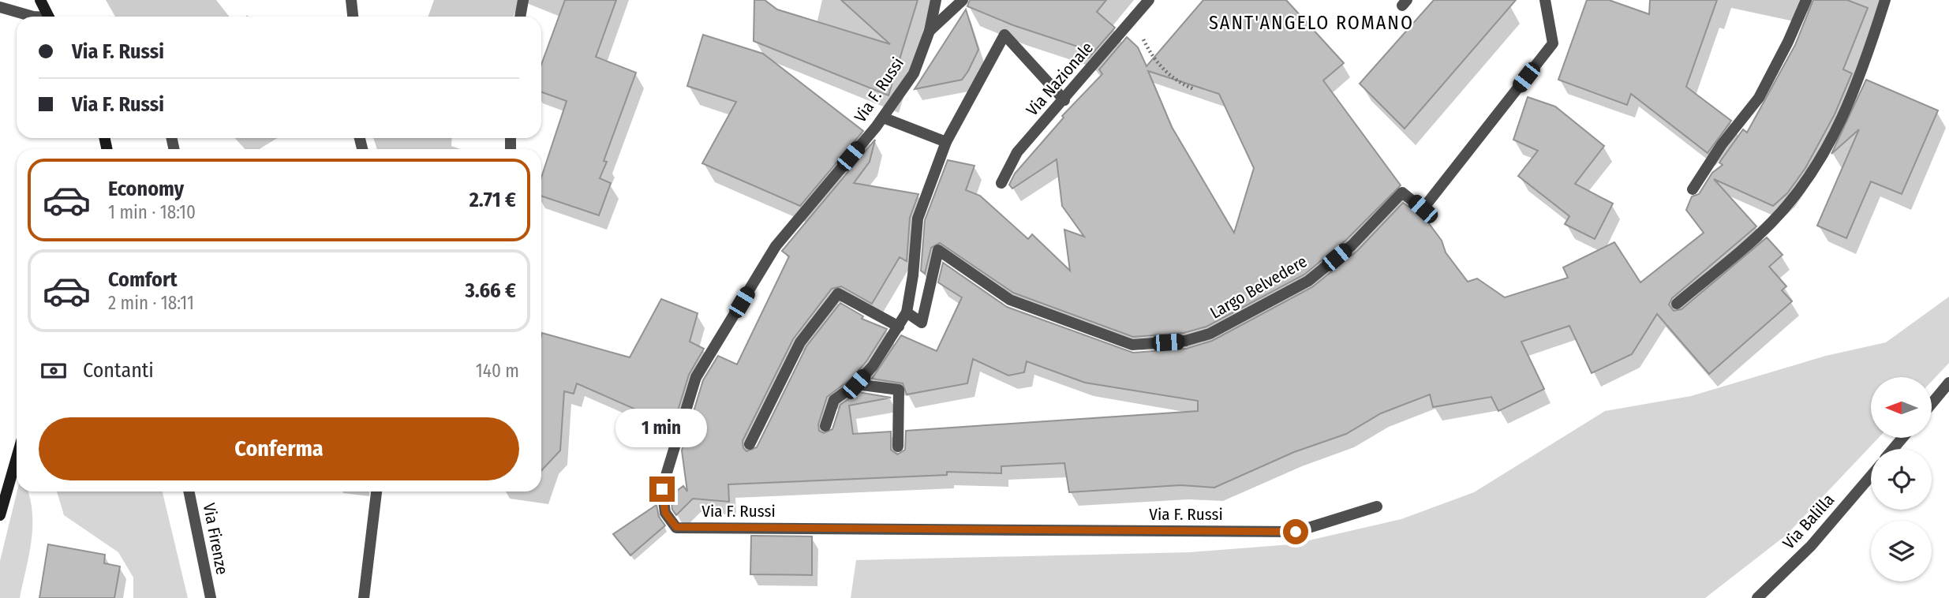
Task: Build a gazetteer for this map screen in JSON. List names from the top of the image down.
{
  "streets": {
    "street": [
      "Via Nazionale",
      "Via F. Russi",
      "Largo Belvedere",
      "Via Balilla",
      "Via Firenze"
    ]
  },
  "districts": ["SANT'ANGELO ROMANO"],
  "north": "left",
  "page": {
    "banner": ["Via F. Russi", "Via F. Russi"],
    "list": [
      {
        "name": "Economy",
        "note": "1 min · 18:10",
        "value": "2.71 €"
      },
      {
        "name": "Comfort",
        "note": "2 min · 18:11",
        "value": "3.66 €"
      }
    ],
    "pay": ["Contanti", "140 m"],
    "buttons": "Conferma",
    "bubble": "1 min"
  }
}
